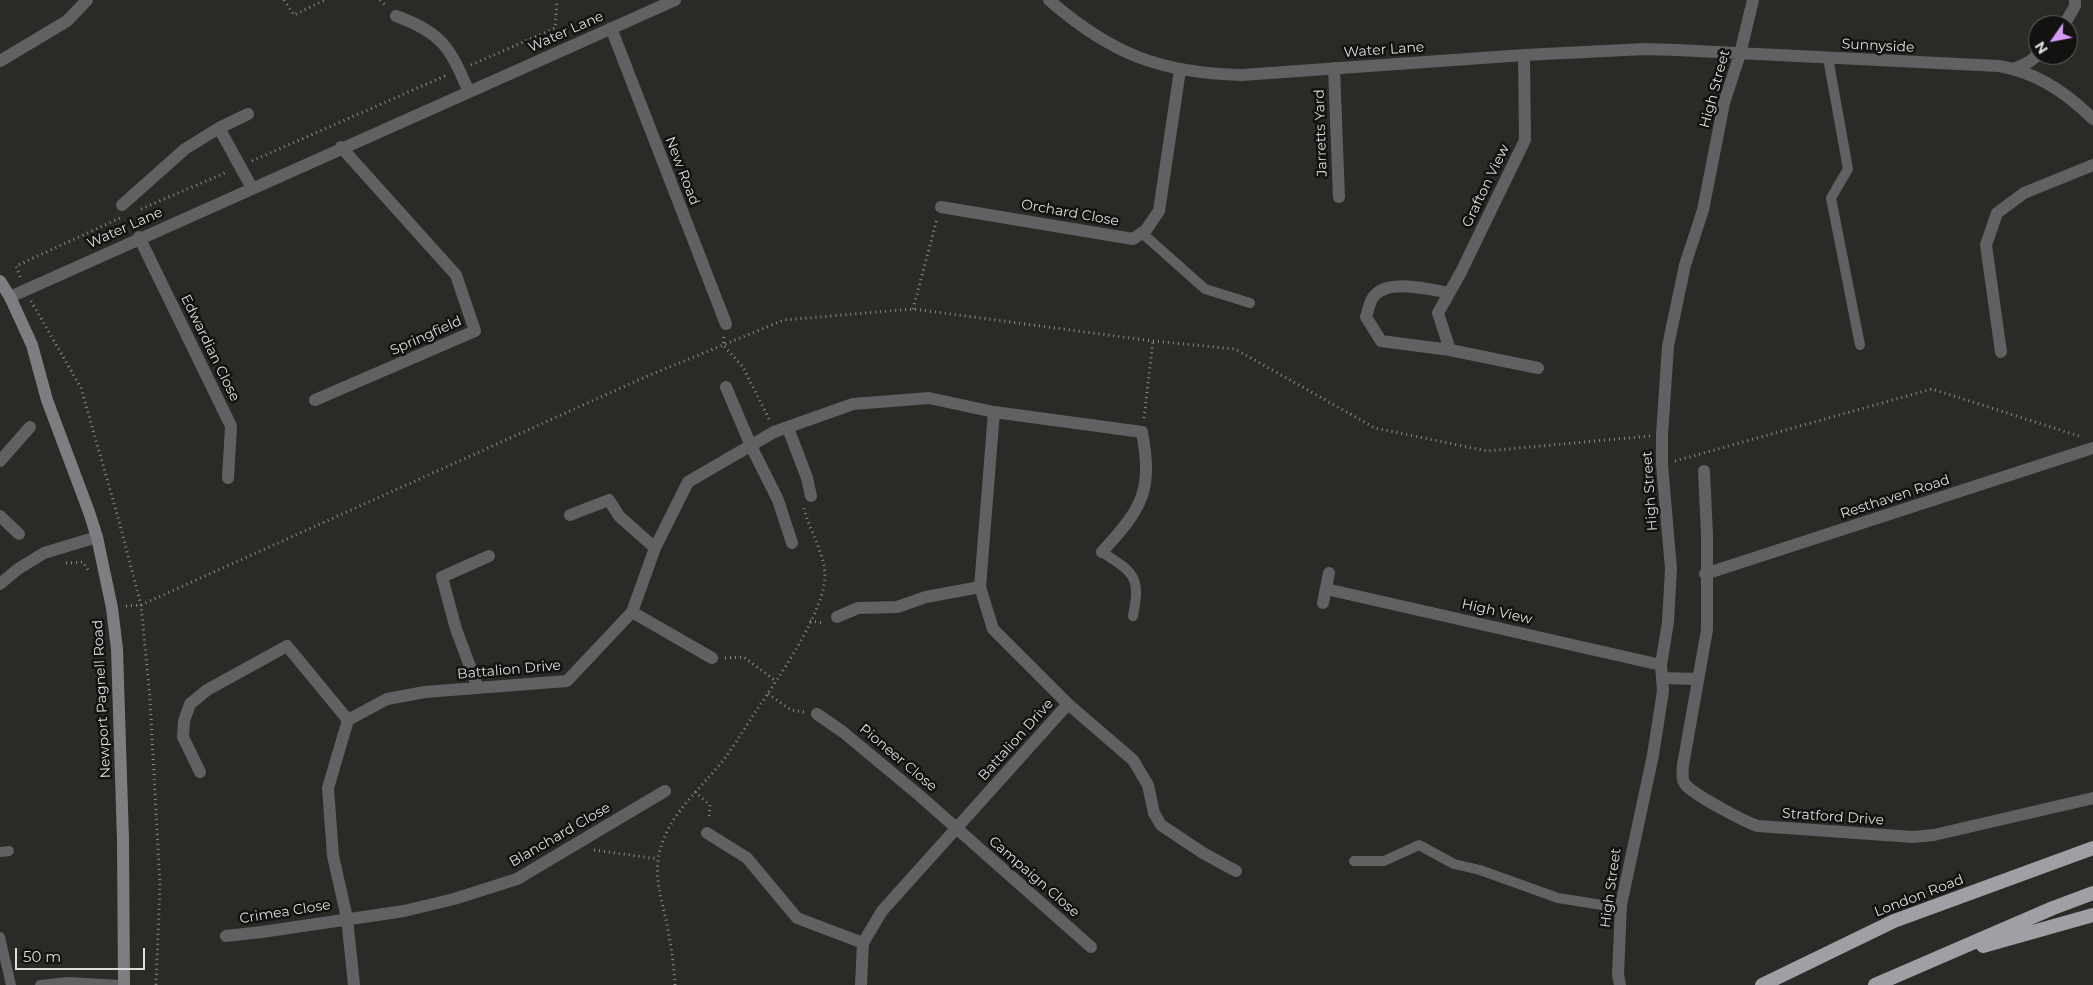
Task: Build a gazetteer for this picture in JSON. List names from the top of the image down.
{
  "streets": {
    "highway": ["London Road"],
    "main road": ["Newport Pagnell Road"],
    "street": [
      "Water Lane",
      "Sunnyside",
      "High Street",
      "Jarretts Yard",
      "New Road",
      "Grafton View",
      "Orchard Close",
      "Springfield",
      "Edwardian Close",
      "Resthaven Road",
      "High View",
      "Battalion Drive",
      "Pioneer Close",
      "Stratford Drive",
      "Blanchard Close",
      "Campaign Close",
      "Crimea Close"
    ]
  },
  "crossings": [
    ["Water Lane", "Sunnyside"],
    ["Water Lane", "High Street"],
    ["Water Lane", "Jarretts Yard"],
    ["Water Lane", "New Road"],
    ["Water Lane", "Grafton View"],
    ["Water Lane", "Springfield"],
    ["Water Lane", "Edwardian Close"],
    ["Water Lane", "Newport Pagnell Road"],
    ["Sunnyside", "High Street"],
    ["High Street", "High View"],
    ["Resthaven Road", "Stratford Drive"],
    ["Battalion Drive", "Pioneer Close"],
    ["Battalion Drive", "Campaign Close"],
    ["Pioneer Close", "Campaign Close"],
    ["Blanchard Close", "Crimea Close"]
  ],
  "scale_bar": "50 m",
  "north": "bottom left"
}
